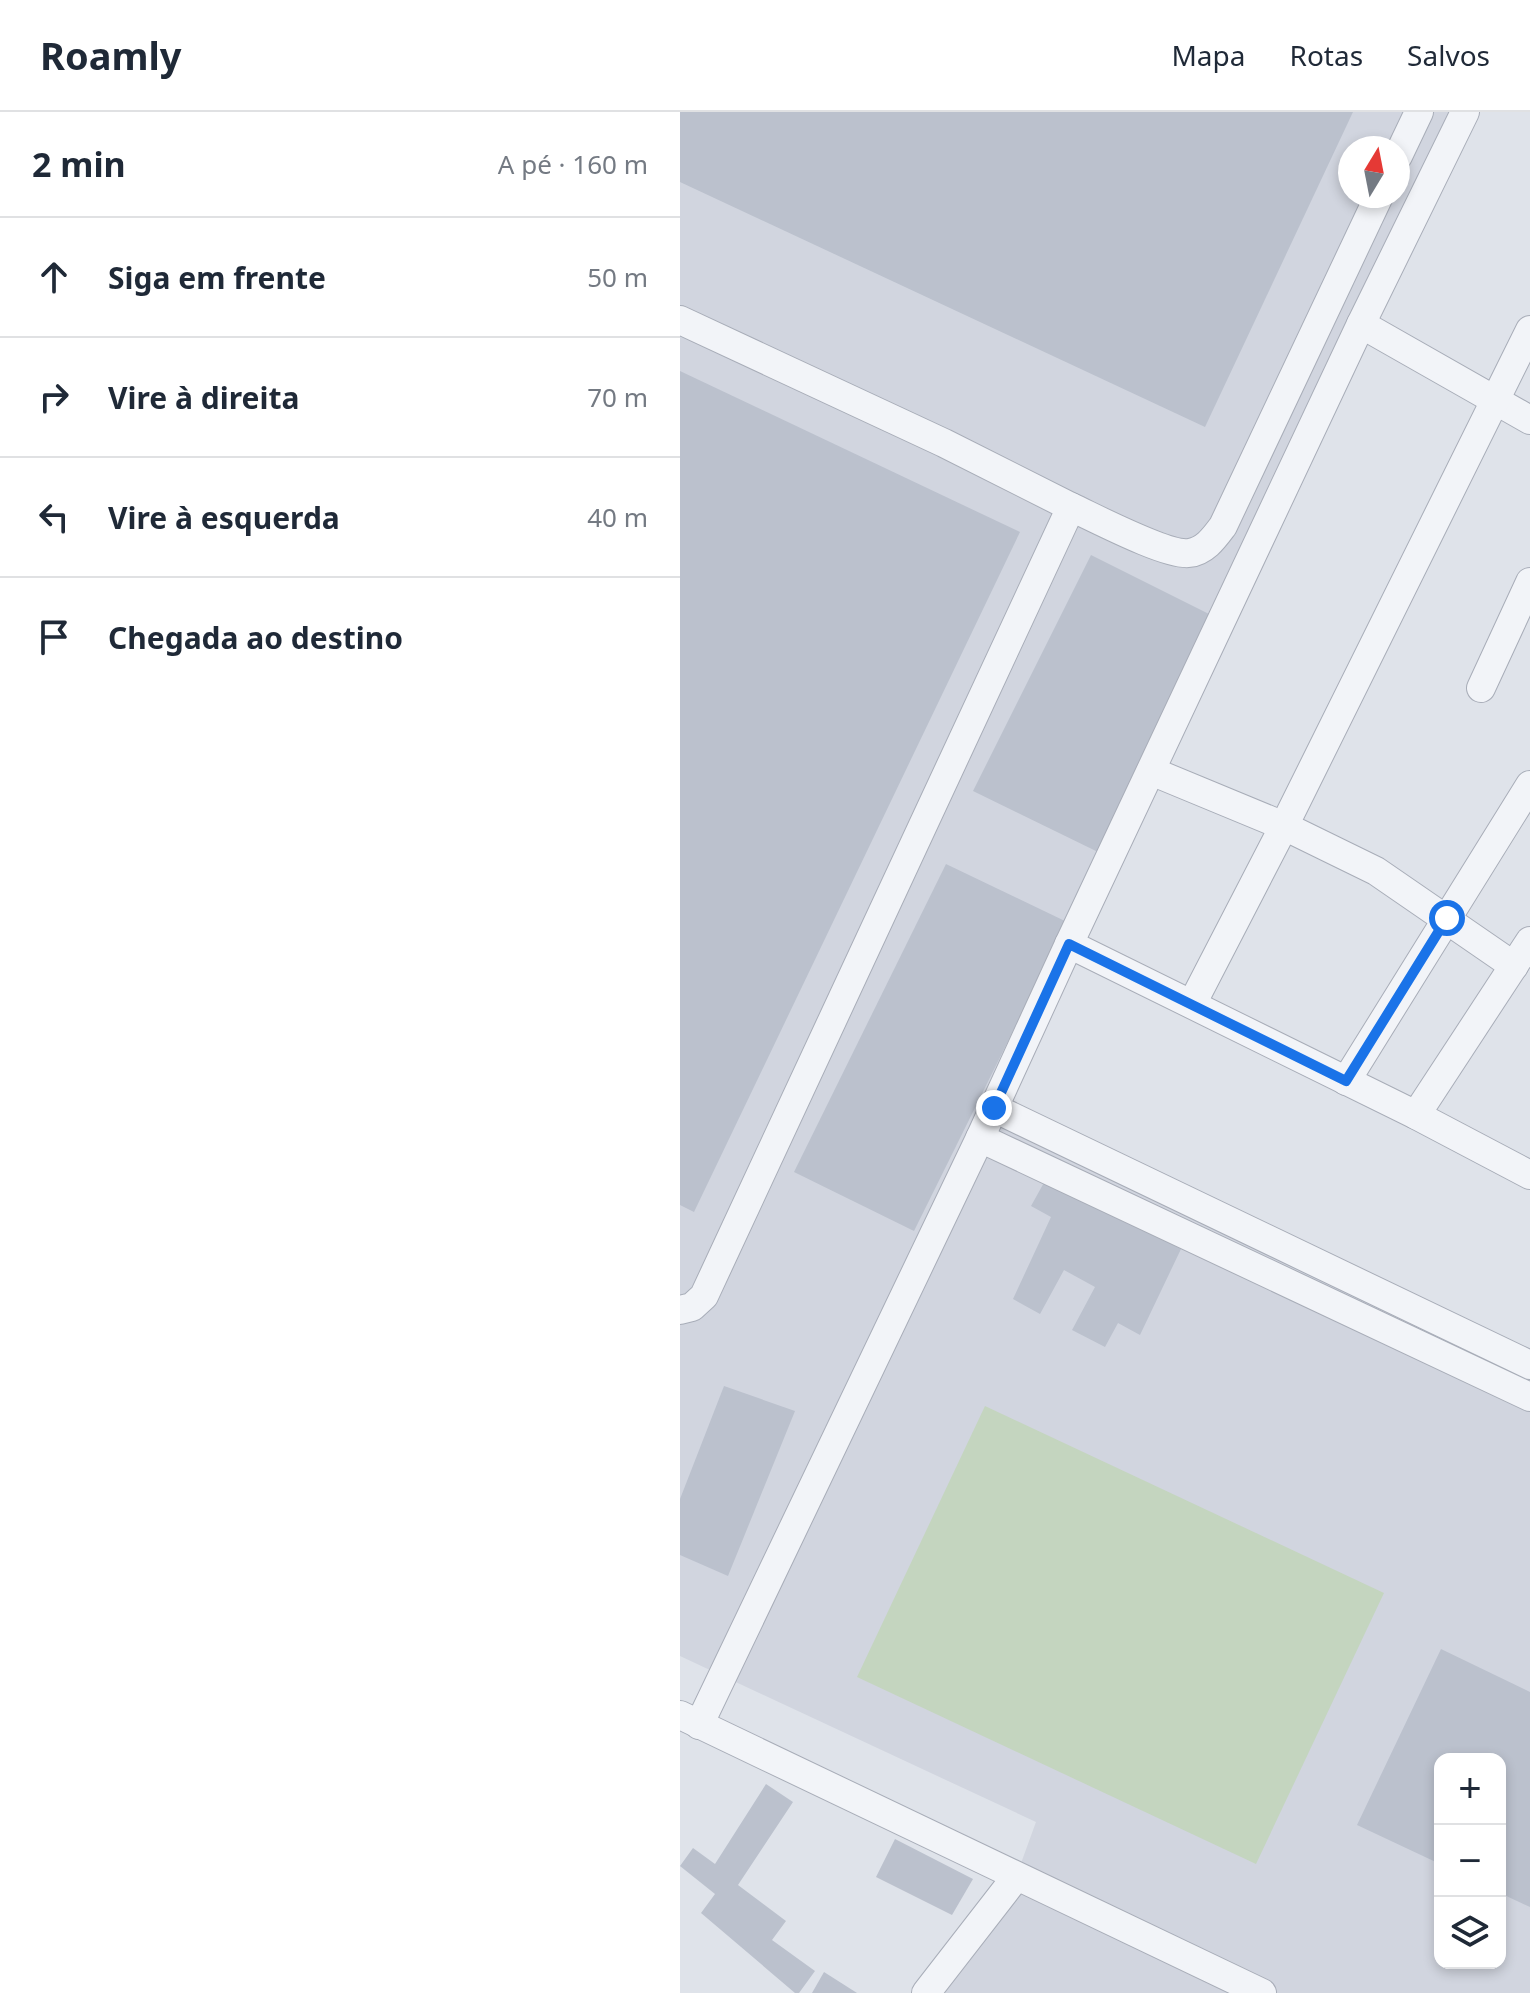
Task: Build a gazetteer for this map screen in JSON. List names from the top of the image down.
{
  "north": "top",
  "page": {
    "header": "Roamly",
    "nav": ["Mapa", "Rotas", "Salvos"],
    "heading": ["2 min", "A pé · 160 m"],
    "list": [
      ["Siga em frente", "50 m"],
      ["Vire à direita", "70 m"],
      ["Vire à esquerda", "40 m"],
      "Chegada ao destino"
    ],
    "map_buttons": ["+", "−"]
  }
}
